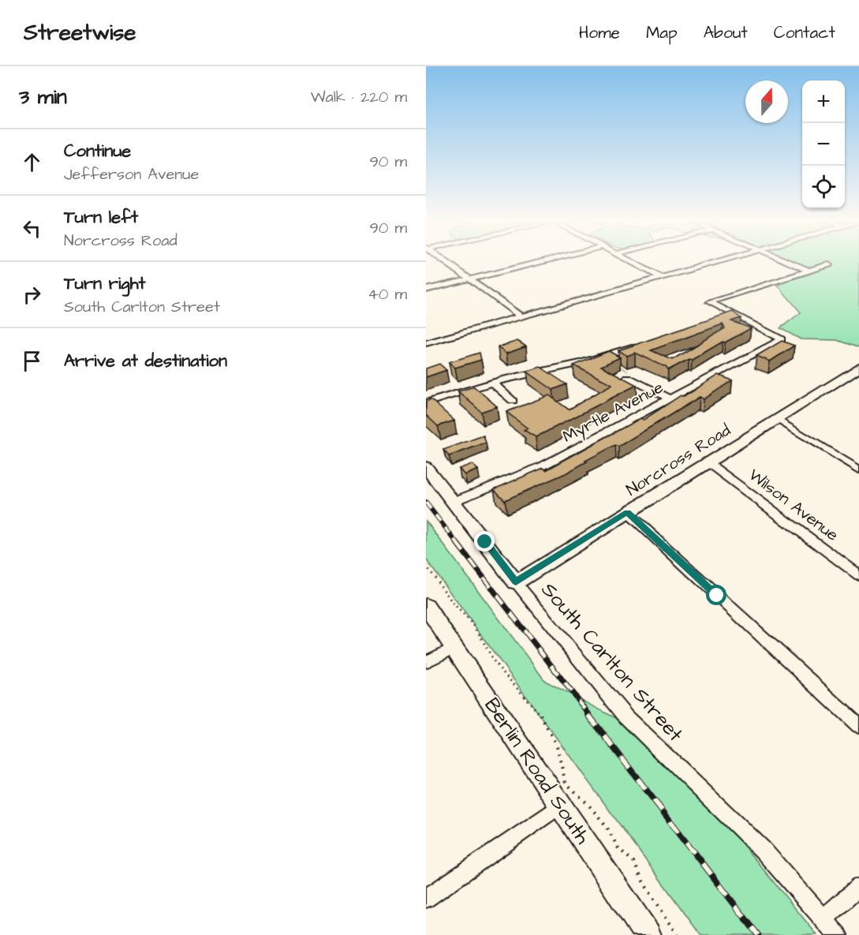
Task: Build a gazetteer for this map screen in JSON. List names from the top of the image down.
{
  "streets": {
    "street": [
      "Myrtle Avenue",
      "Norcross Road",
      "Wilson Avenue",
      "South Carlton Street",
      "Berlin Road South"
    ]
  },
  "crossings": [
    ["Myrtle Avenue", "South Carlton Street"],
    ["Norcross Road", "Wilson Avenue"],
    ["Norcross Road", "South Carlton Street"]
  ],
  "north": "top",
  "page": {
    "header": "Streetwise",
    "nav": [
      "Home",
      "Map",
      "About",
      "Contact"
    ],
    "heading": ["3 min", "Walk · 220 m"],
    "map_buttons": ["+", "−"],
    "list": [
      ["Continue", "Jefferson Avenue", "90 m"],
      ["Turn left", "Norcross Road", "90 m"],
      ["Turn right", "South Carlton Street", "40 m"],
      "Arrive at destination"
    ]
  }
}
